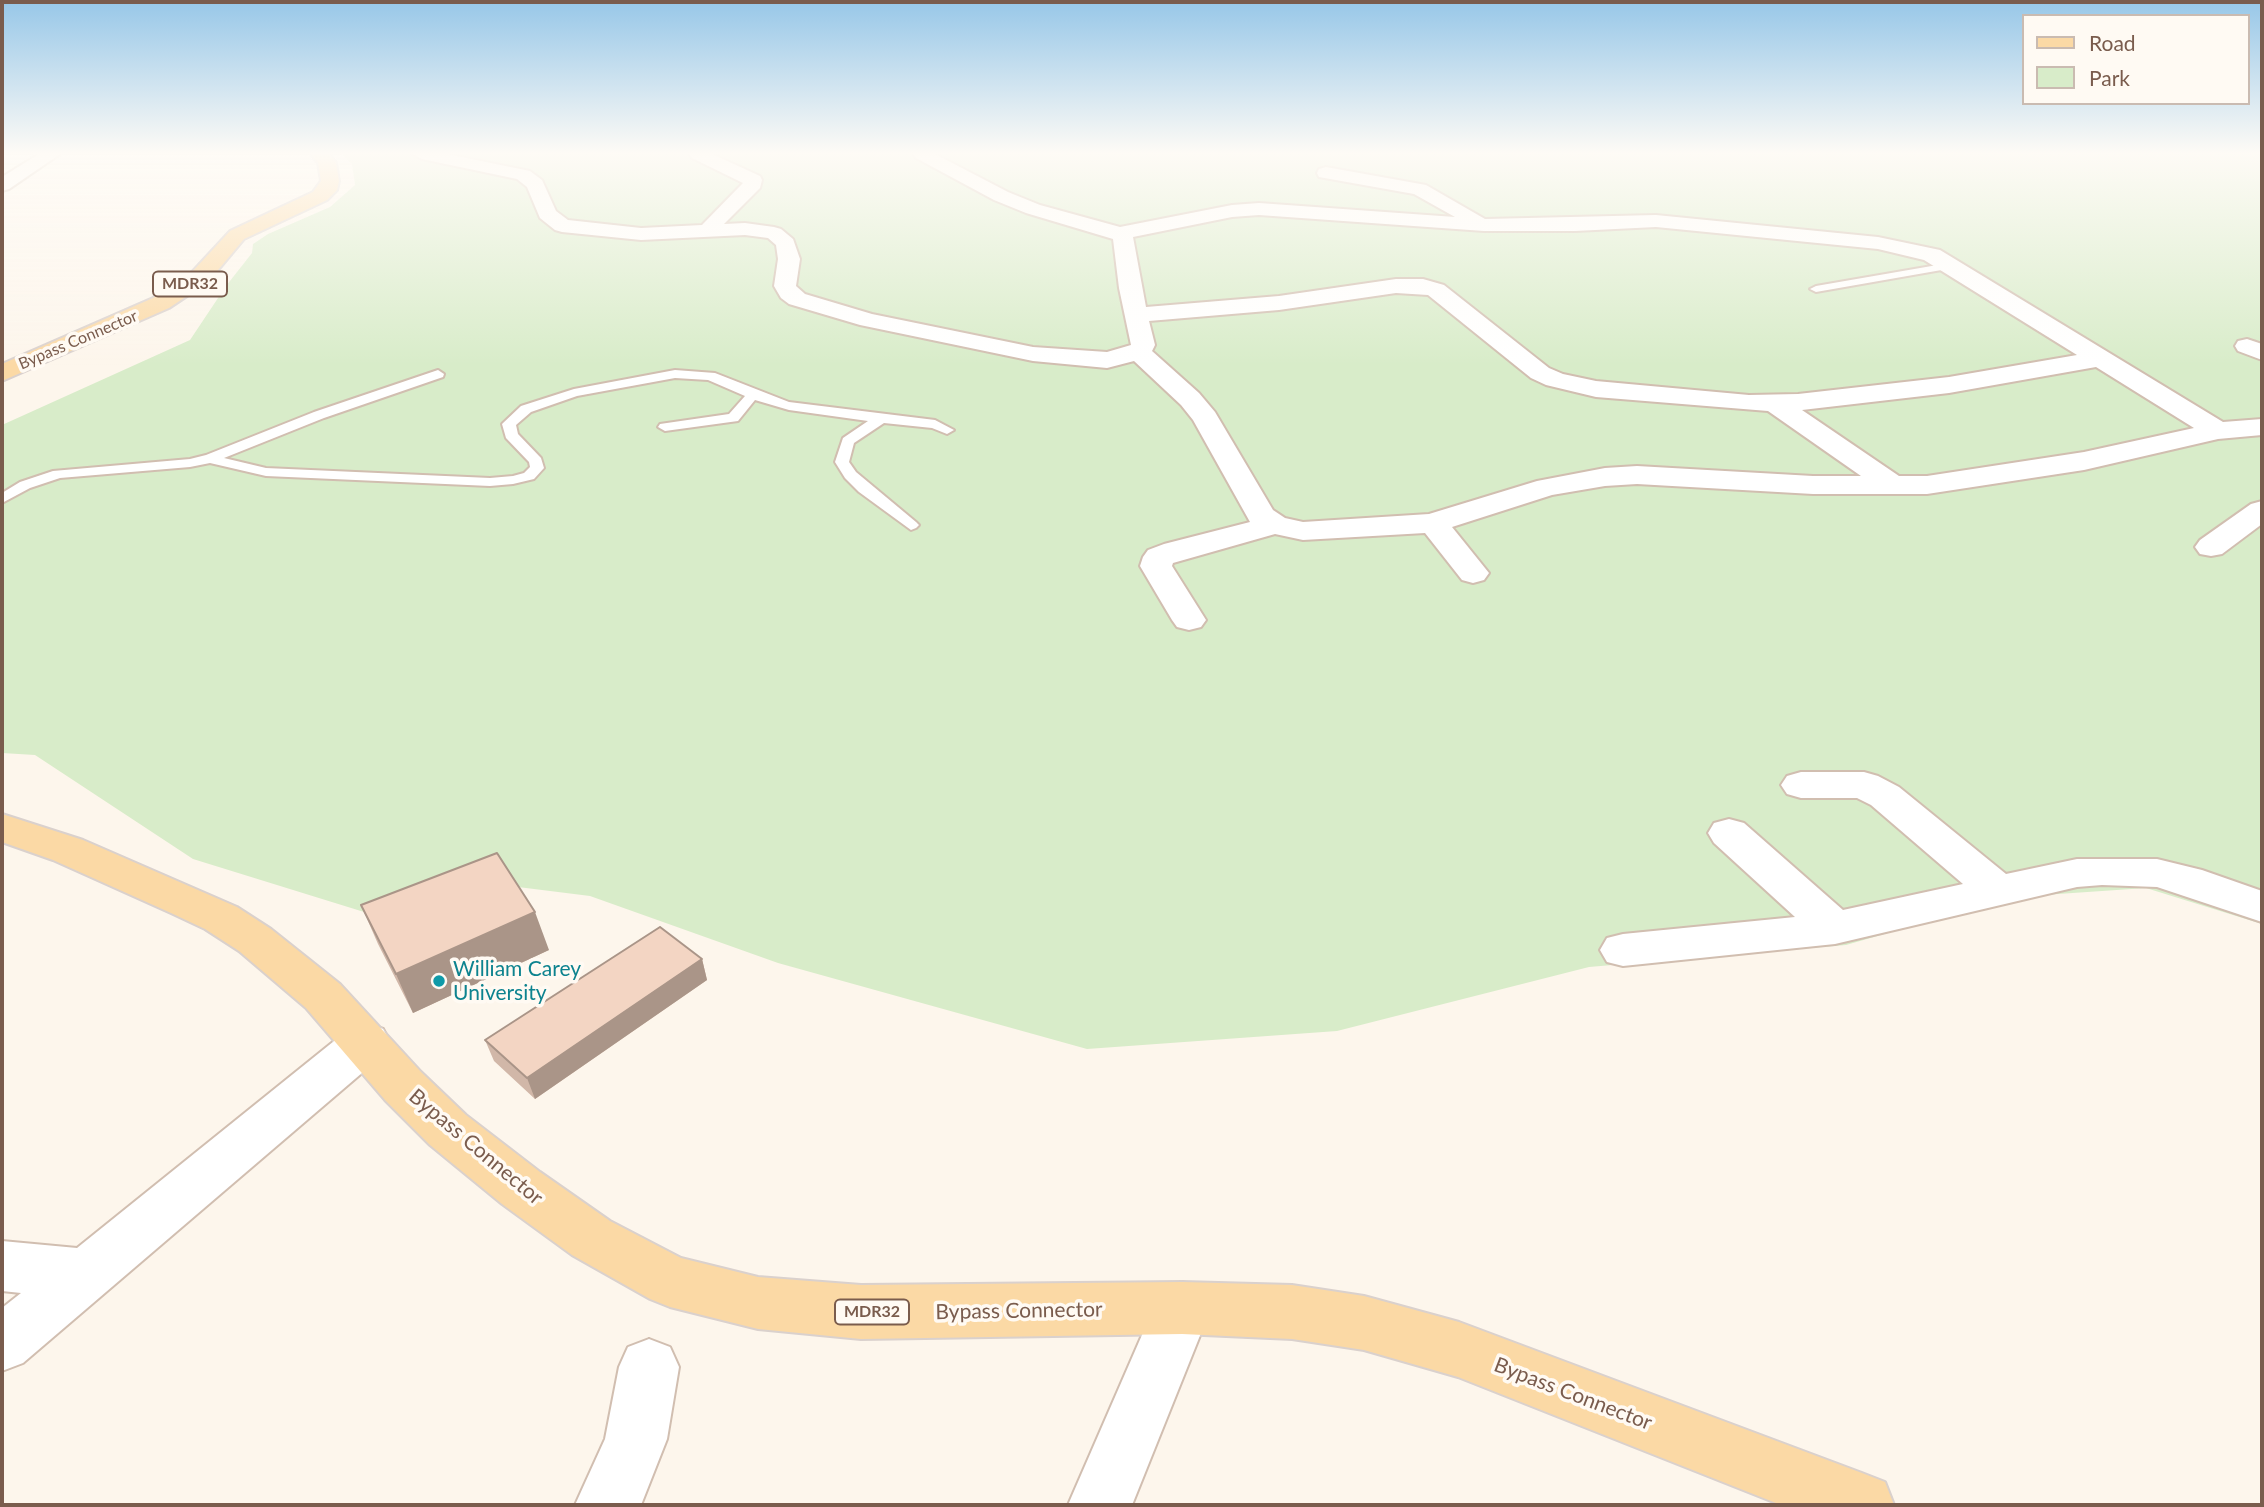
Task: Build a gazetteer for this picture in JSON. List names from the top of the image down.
{
  "streets": {
    "main road": ["MDR32", "Bypass Connector"]
  },
  "places": ["William Carey University"],
  "legend": ["Road", "Park"]
}
